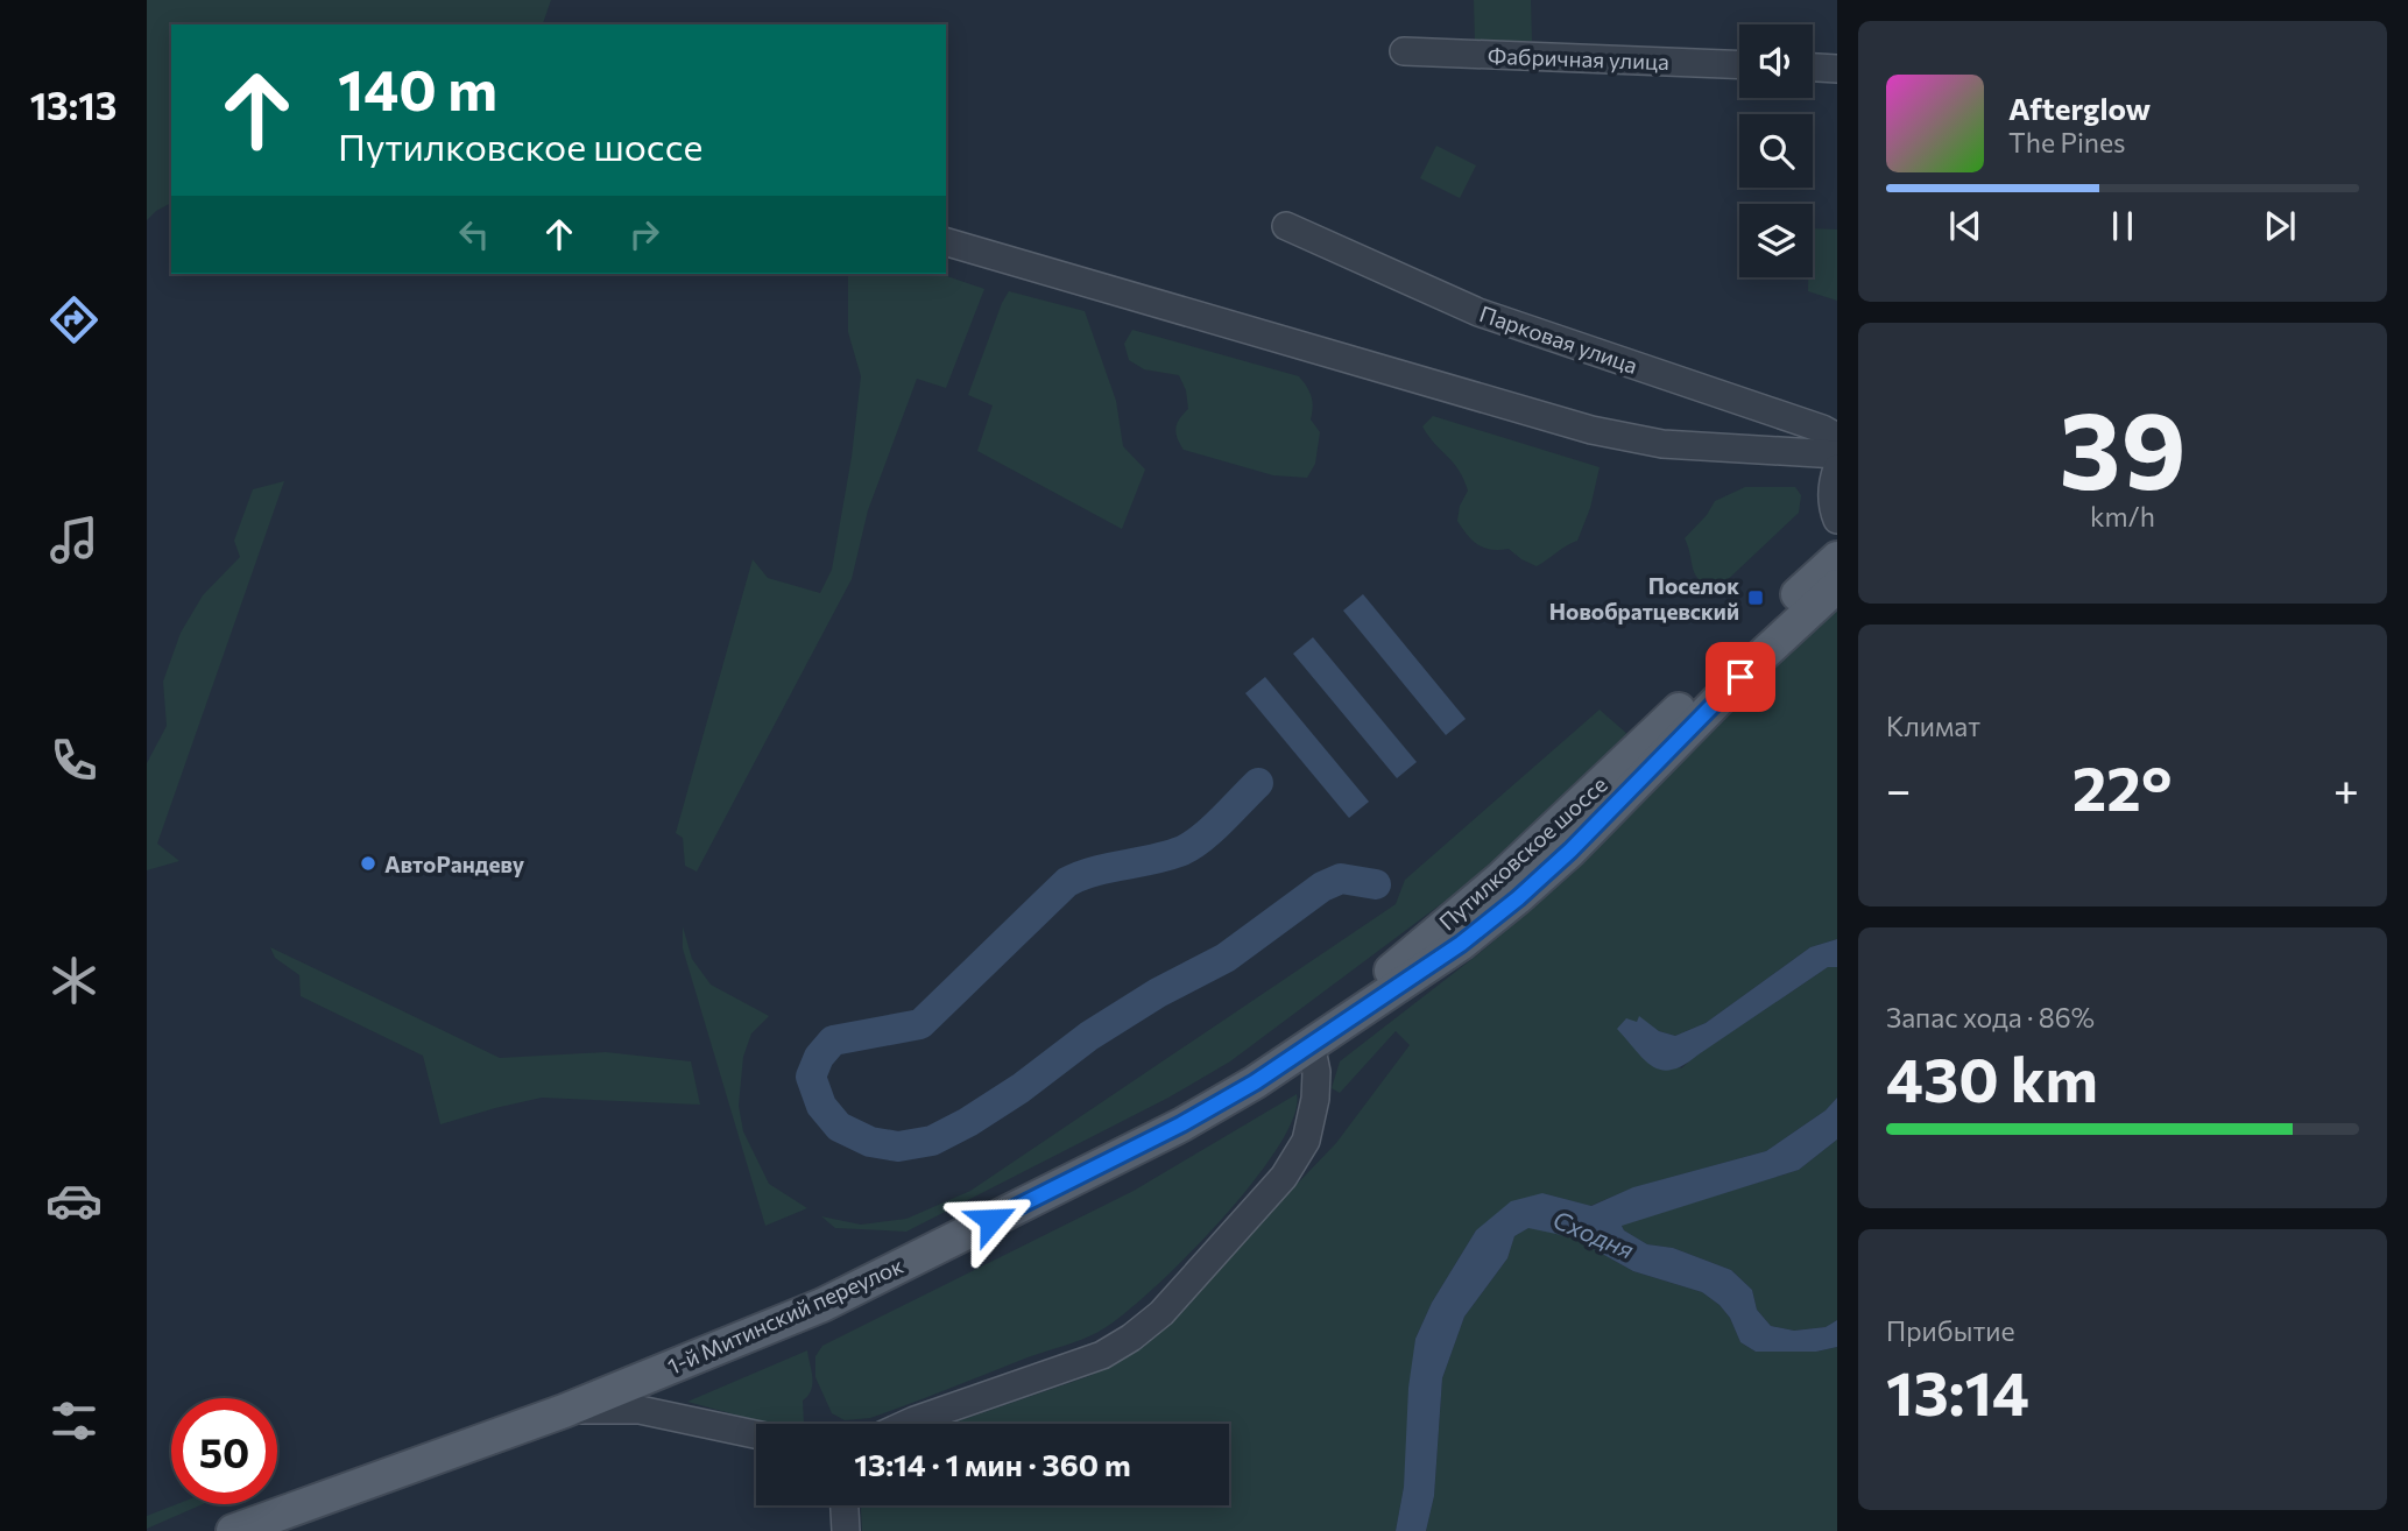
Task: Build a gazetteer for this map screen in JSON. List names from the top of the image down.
{
  "streets": {
    "main road": ["Путилковское шоссе", "1-й Митинский переулок"],
    "street": ["Фабричная улица", "Парковая улица"]
  },
  "crossings": [
    ["Путилковское шоссе", "1-й Митинский переулок"]
  ],
  "water": ["Сходня"],
  "places": {
    "transit": ["Поселок Новобратцевский"],
    "other": ["АвтоРандеву"]
  },
  "page": {
    "tabs": "13:13",
    "turn": ["140 m", "Путилковское шоссе"],
    "song": ["Afterglow", "The Pines"],
    "tile": [
      ["39", "km/h"],
      "Климат",
      ["Запас хода · 86%", "430 km"],
      ["Прибытие", "13:14"]
    ],
    "heat": ["−", "22°", "+"],
    "limit": "50",
    "trip": "13:14 · 1 мин · 360 m"
  }
}
